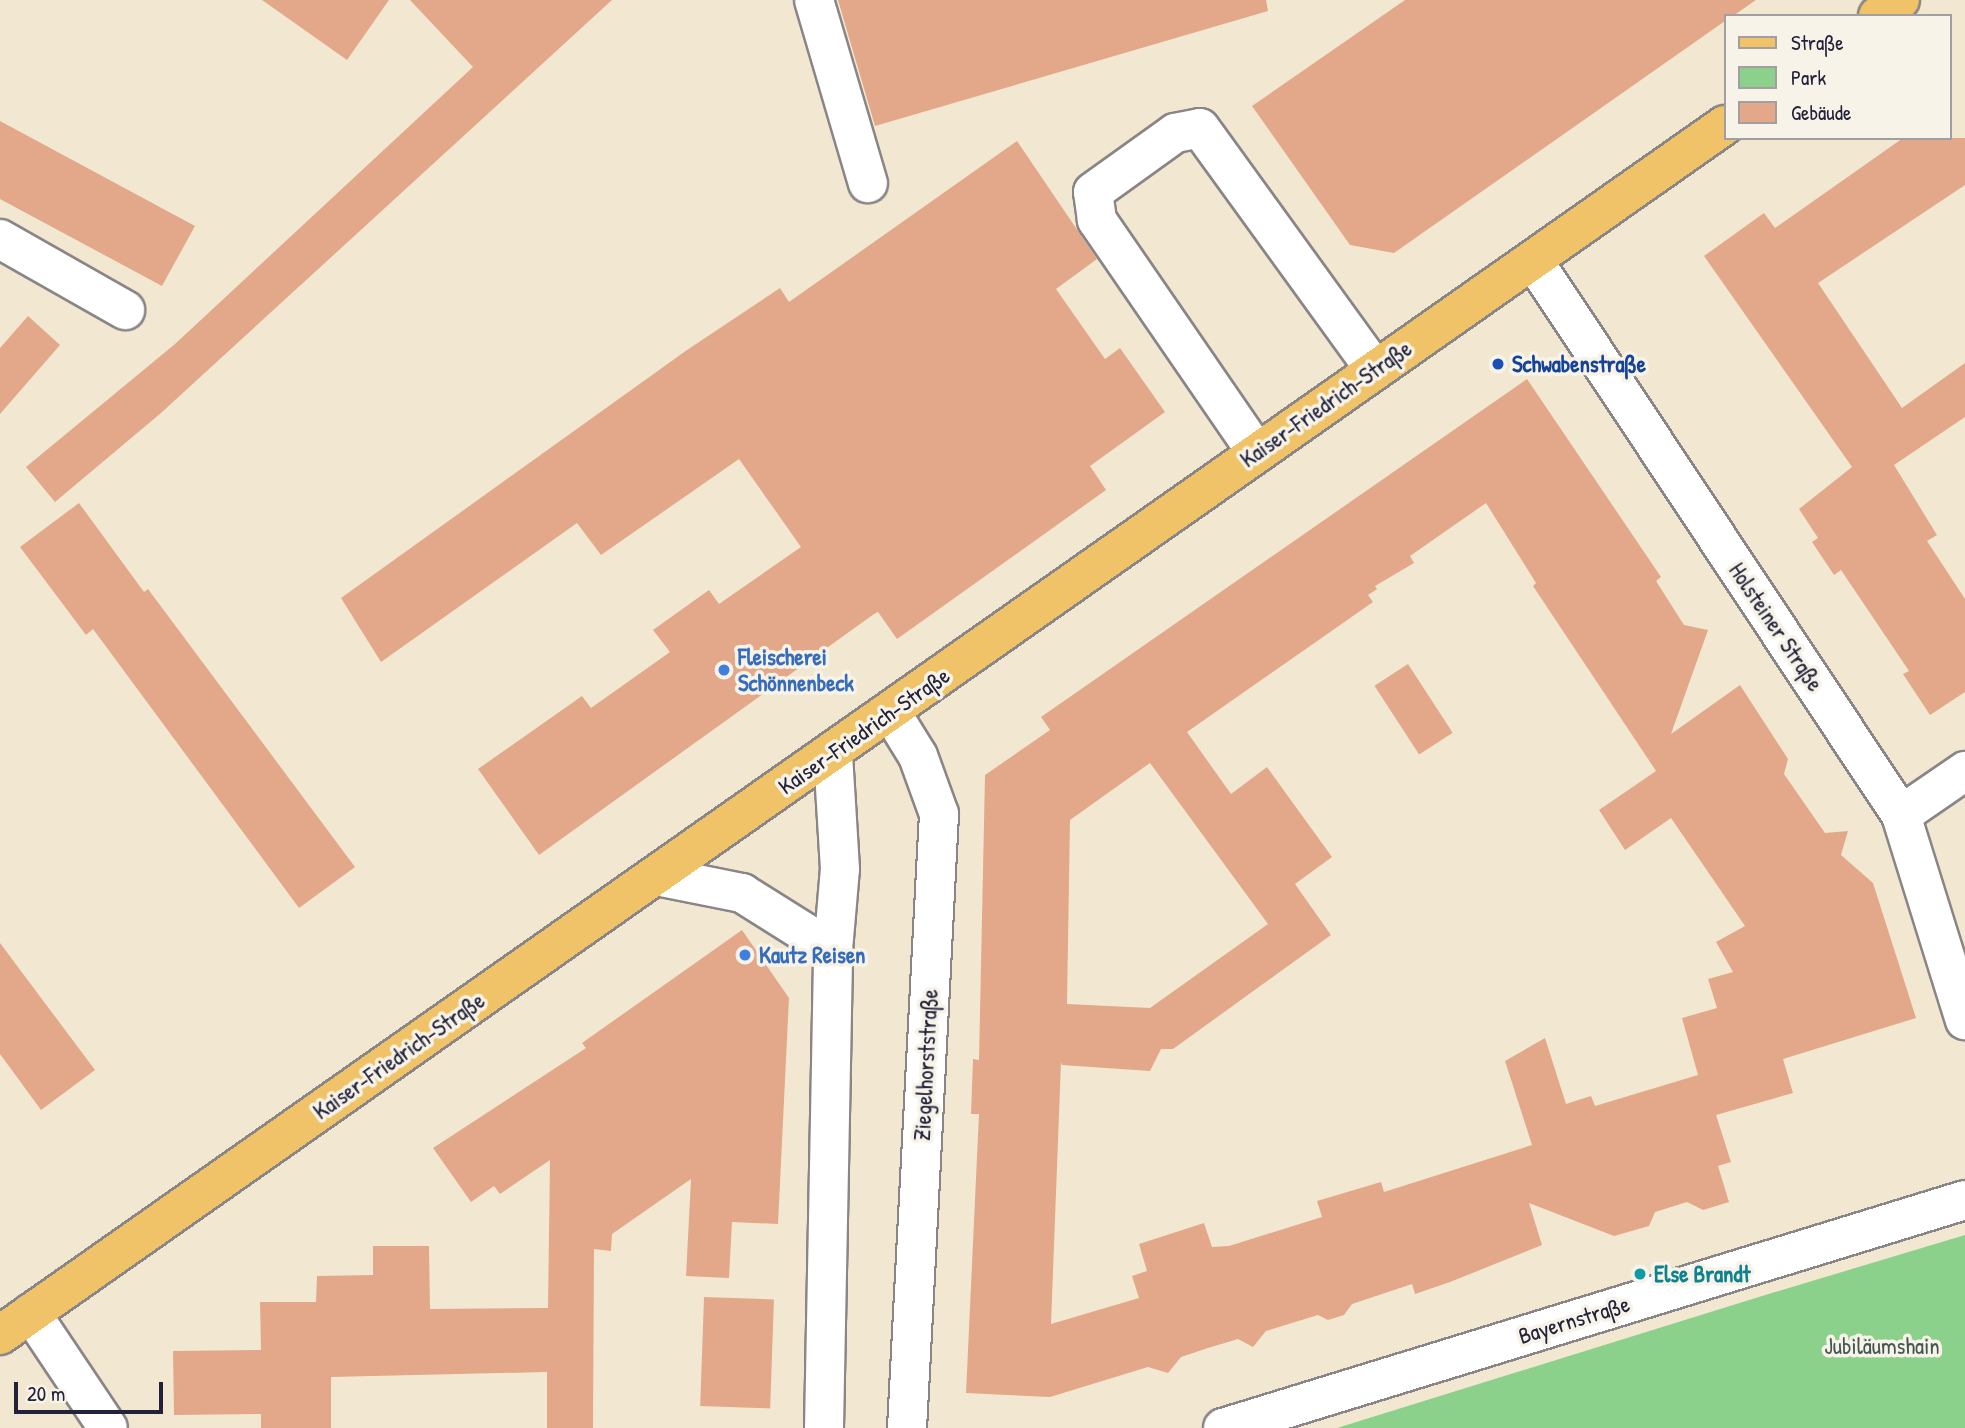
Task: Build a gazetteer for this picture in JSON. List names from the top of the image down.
{
  "streets": {
    "main road": ["Kaiser-Friedrich-Straße"],
    "street": ["Holsteiner Straße", "Ziegelhorststraße", "Bayernstraße"]
  },
  "crossings": [
    ["Kaiser-Friedrich-Straße", "Holsteiner Straße"],
    ["Kaiser-Friedrich-Straße", "Ziegelhorststraße"]
  ],
  "parks": ["Jubiläumshain"],
  "places": [
    "Schwabenstraße",
    "Fleischerei Schönnenbeck",
    "Kautz Reisen",
    "Else Brandt"
  ],
  "legend": ["Straße", "Park", "Gebäude"],
  "scale_bar": "20 m"
}
